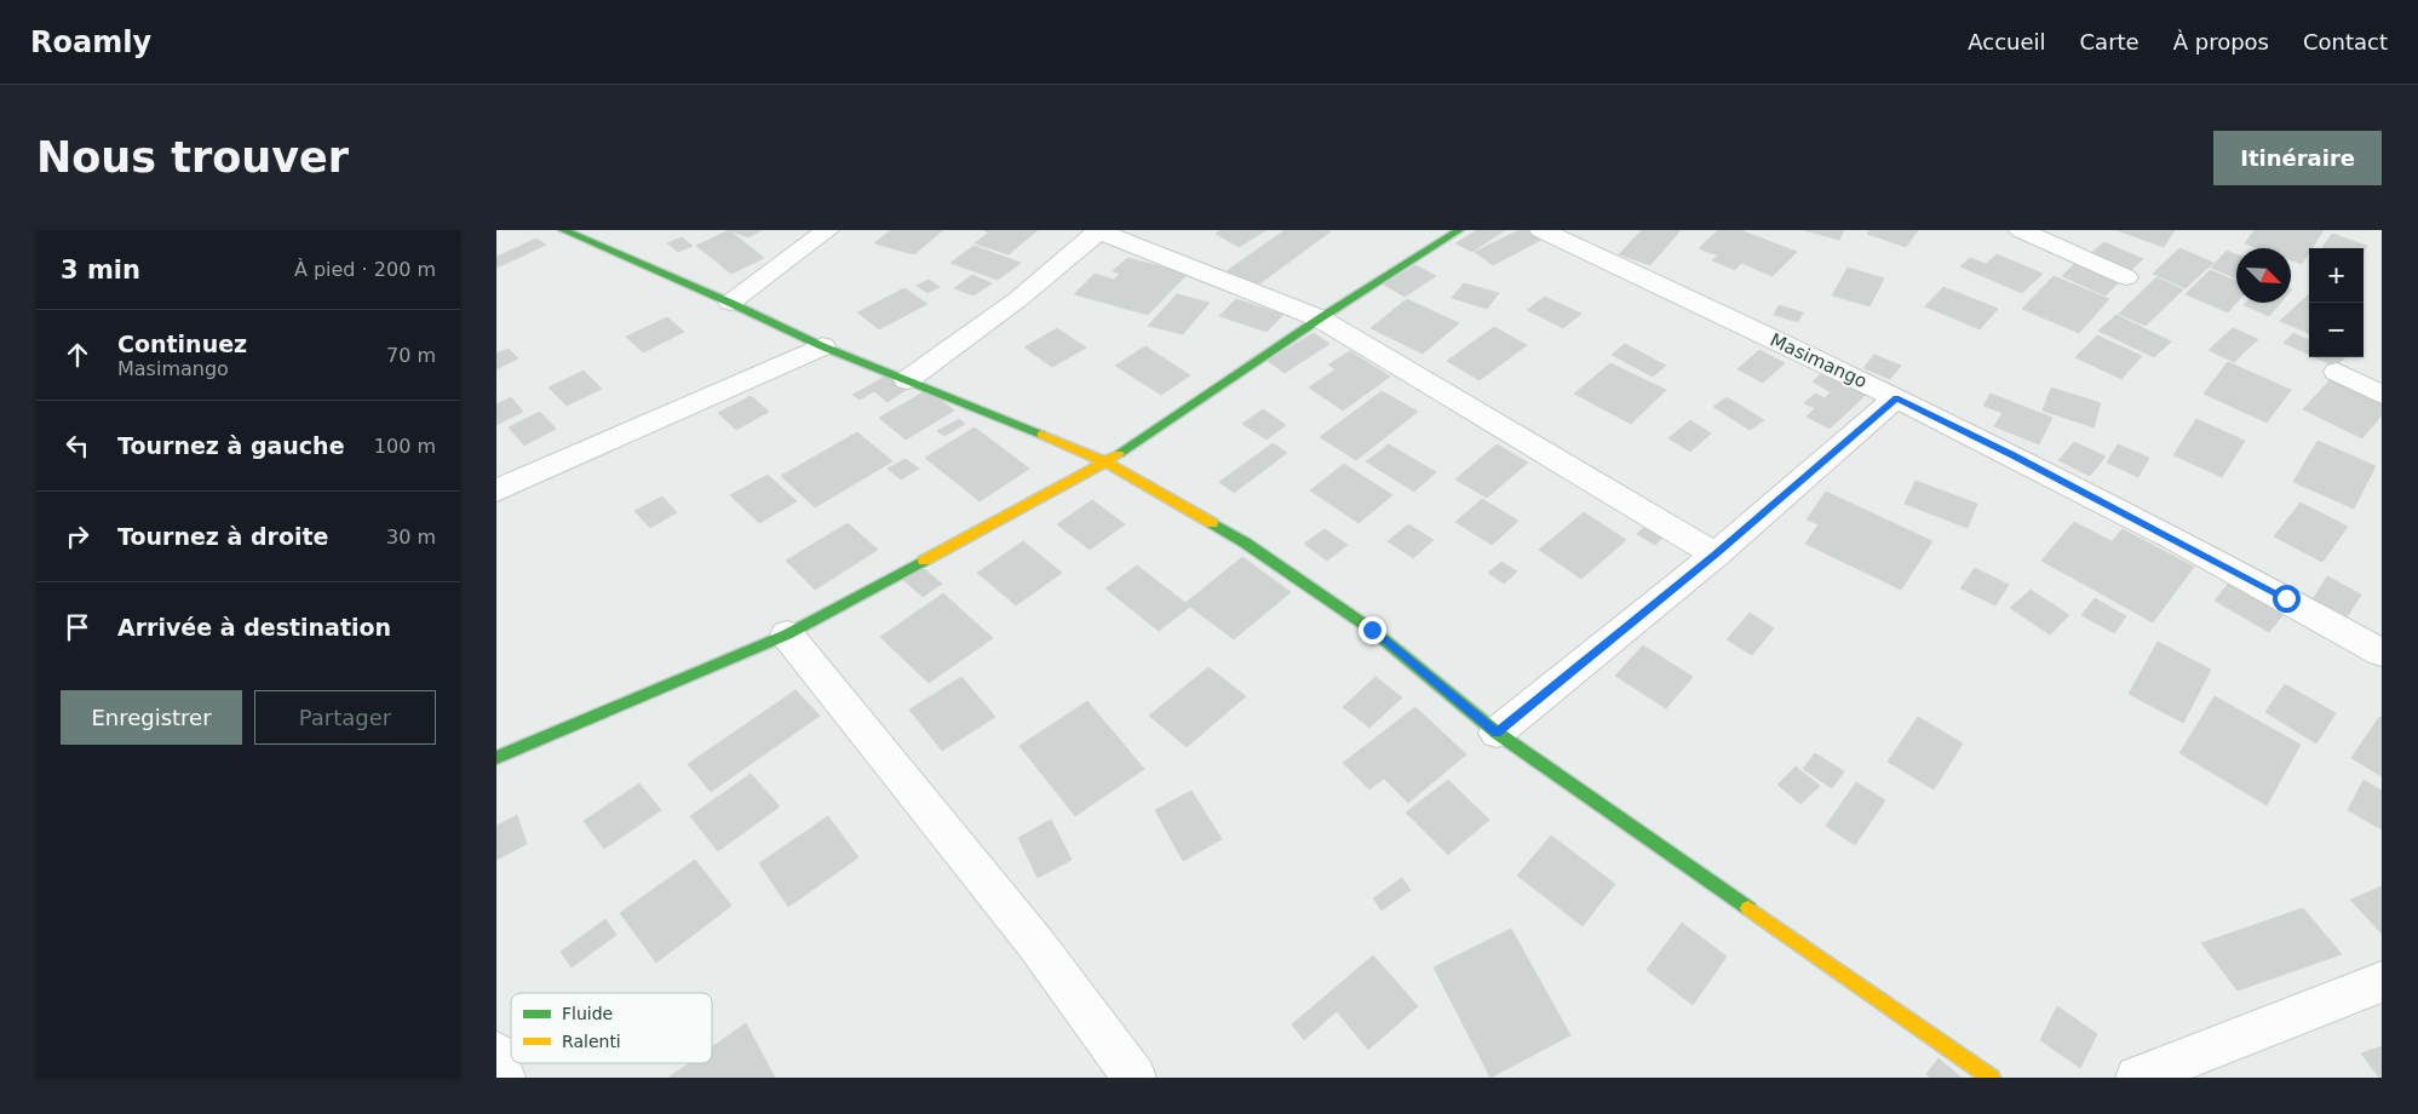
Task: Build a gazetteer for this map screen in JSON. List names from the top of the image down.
{
  "streets": {
    "street": ["Masimango"]
  },
  "legend": ["Fluide", "Ralenti"],
  "north": "bottom right",
  "page": {
    "header": "Roamly",
    "nav": [
      "Accueil",
      "Carte",
      "À propos",
      "Contact"
    ],
    "buttons": [
      "Itinéraire",
      ["Enregistrer", "Partager"]
    ],
    "title": "Nous trouver",
    "heading": ["3 min", "À pied · 200 m"],
    "map_buttons": ["+", "−"],
    "list": [
      ["Continuez", "Masimango", "70 m"],
      ["Tournez à gauche", "100 m"],
      ["Tournez à droite", "30 m"],
      "Arrivée à destination"
    ]
  }
}
